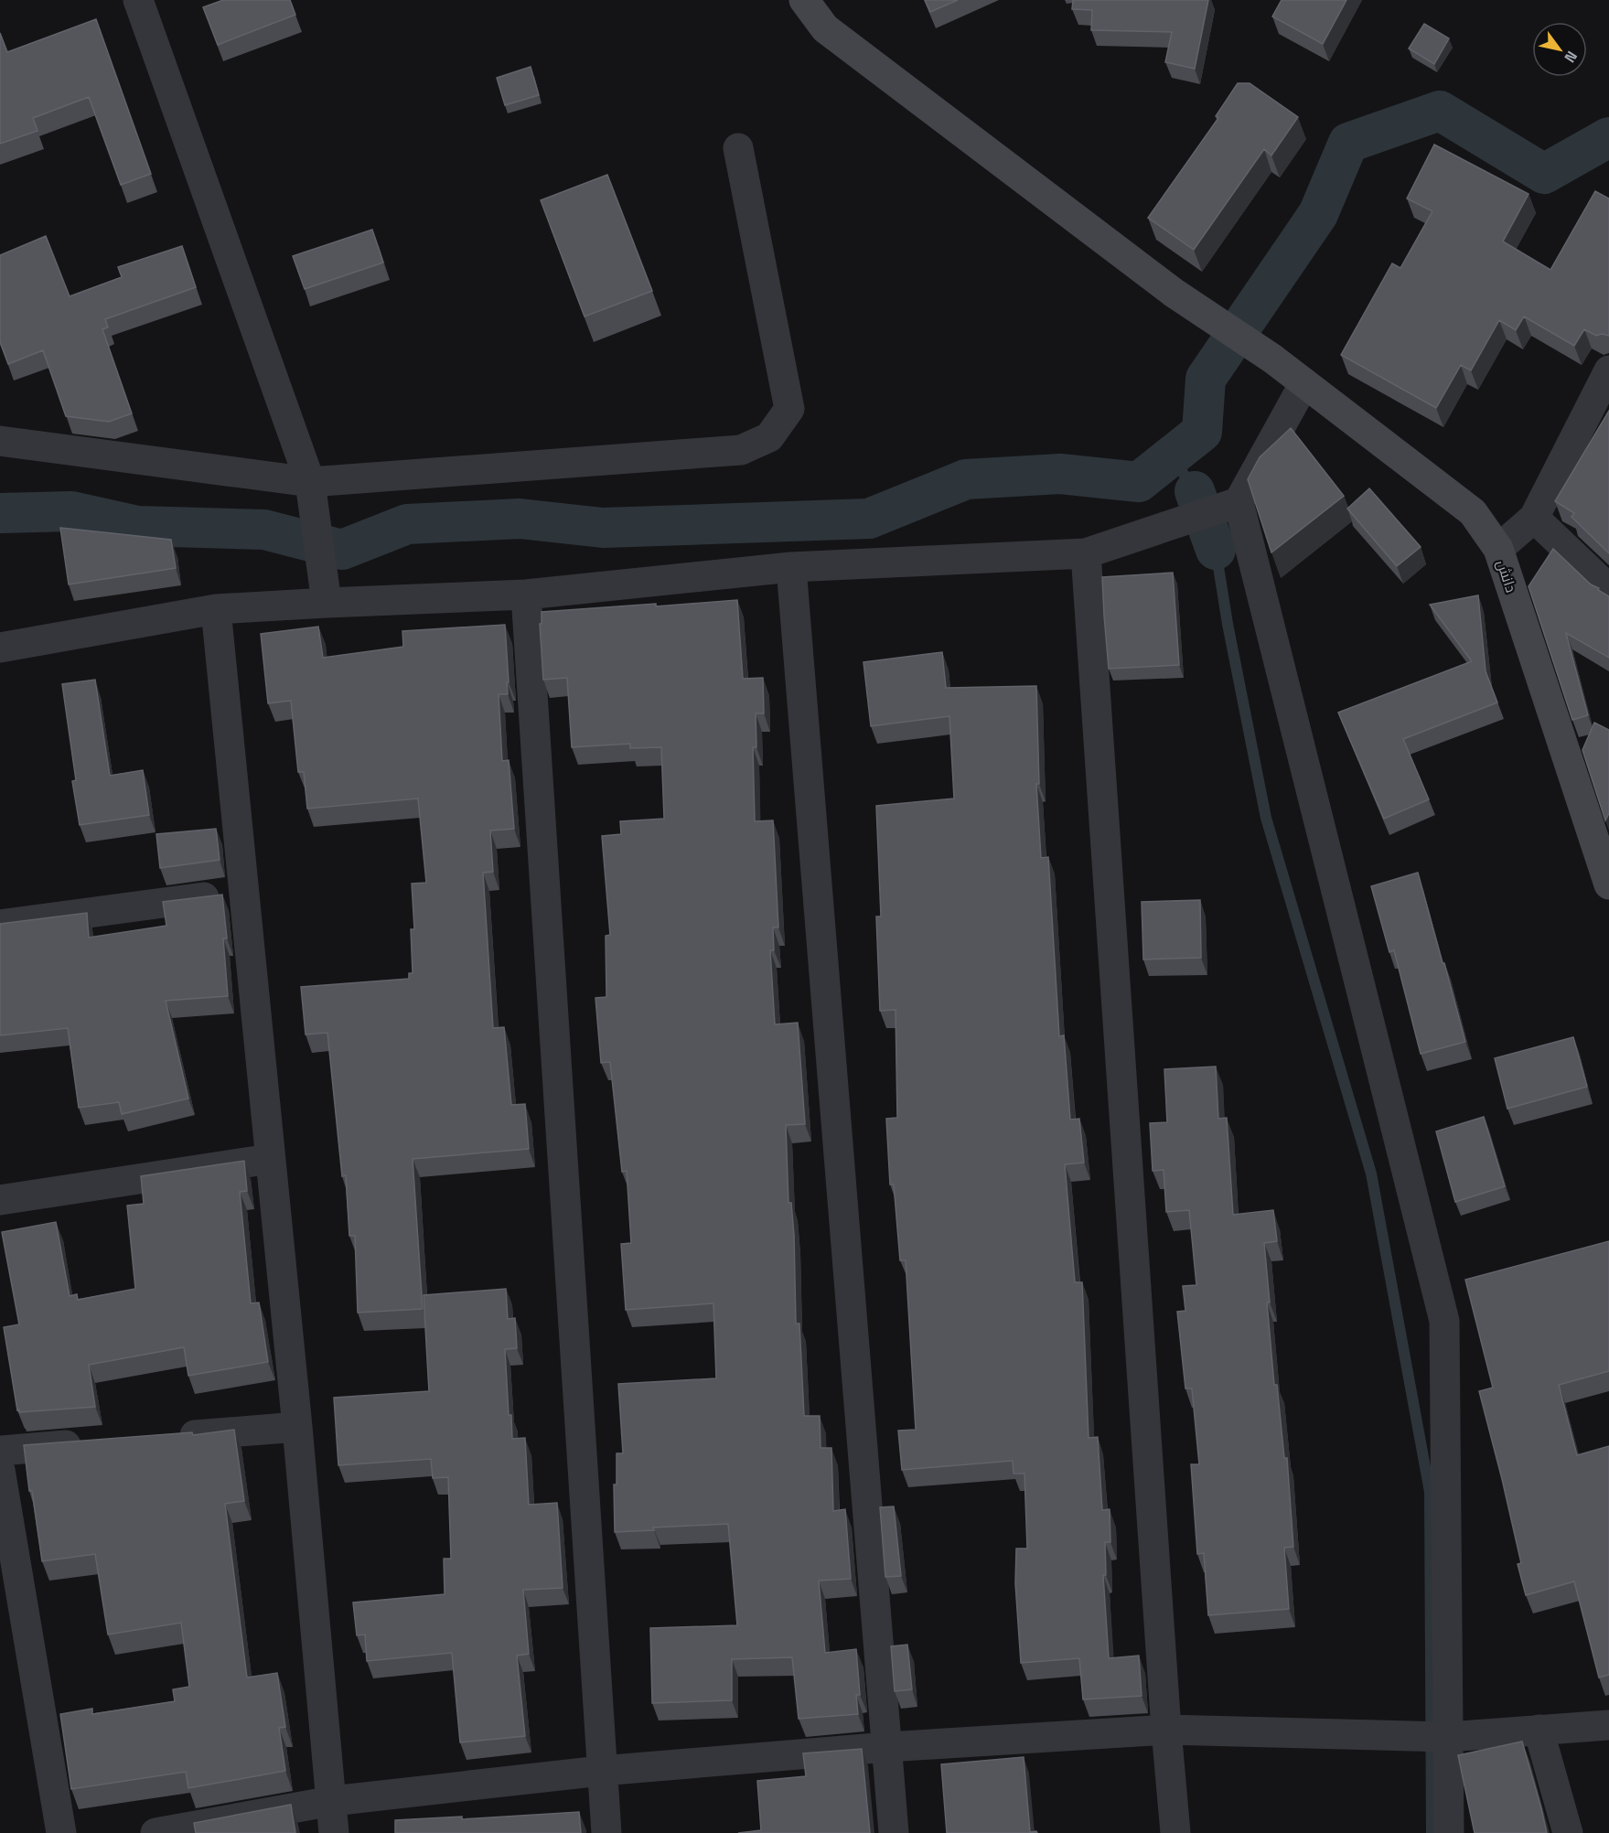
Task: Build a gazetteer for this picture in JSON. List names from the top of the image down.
{
  "streets": {
    "main road": ["دانش"]
  },
  "north": "bottom right"
}
